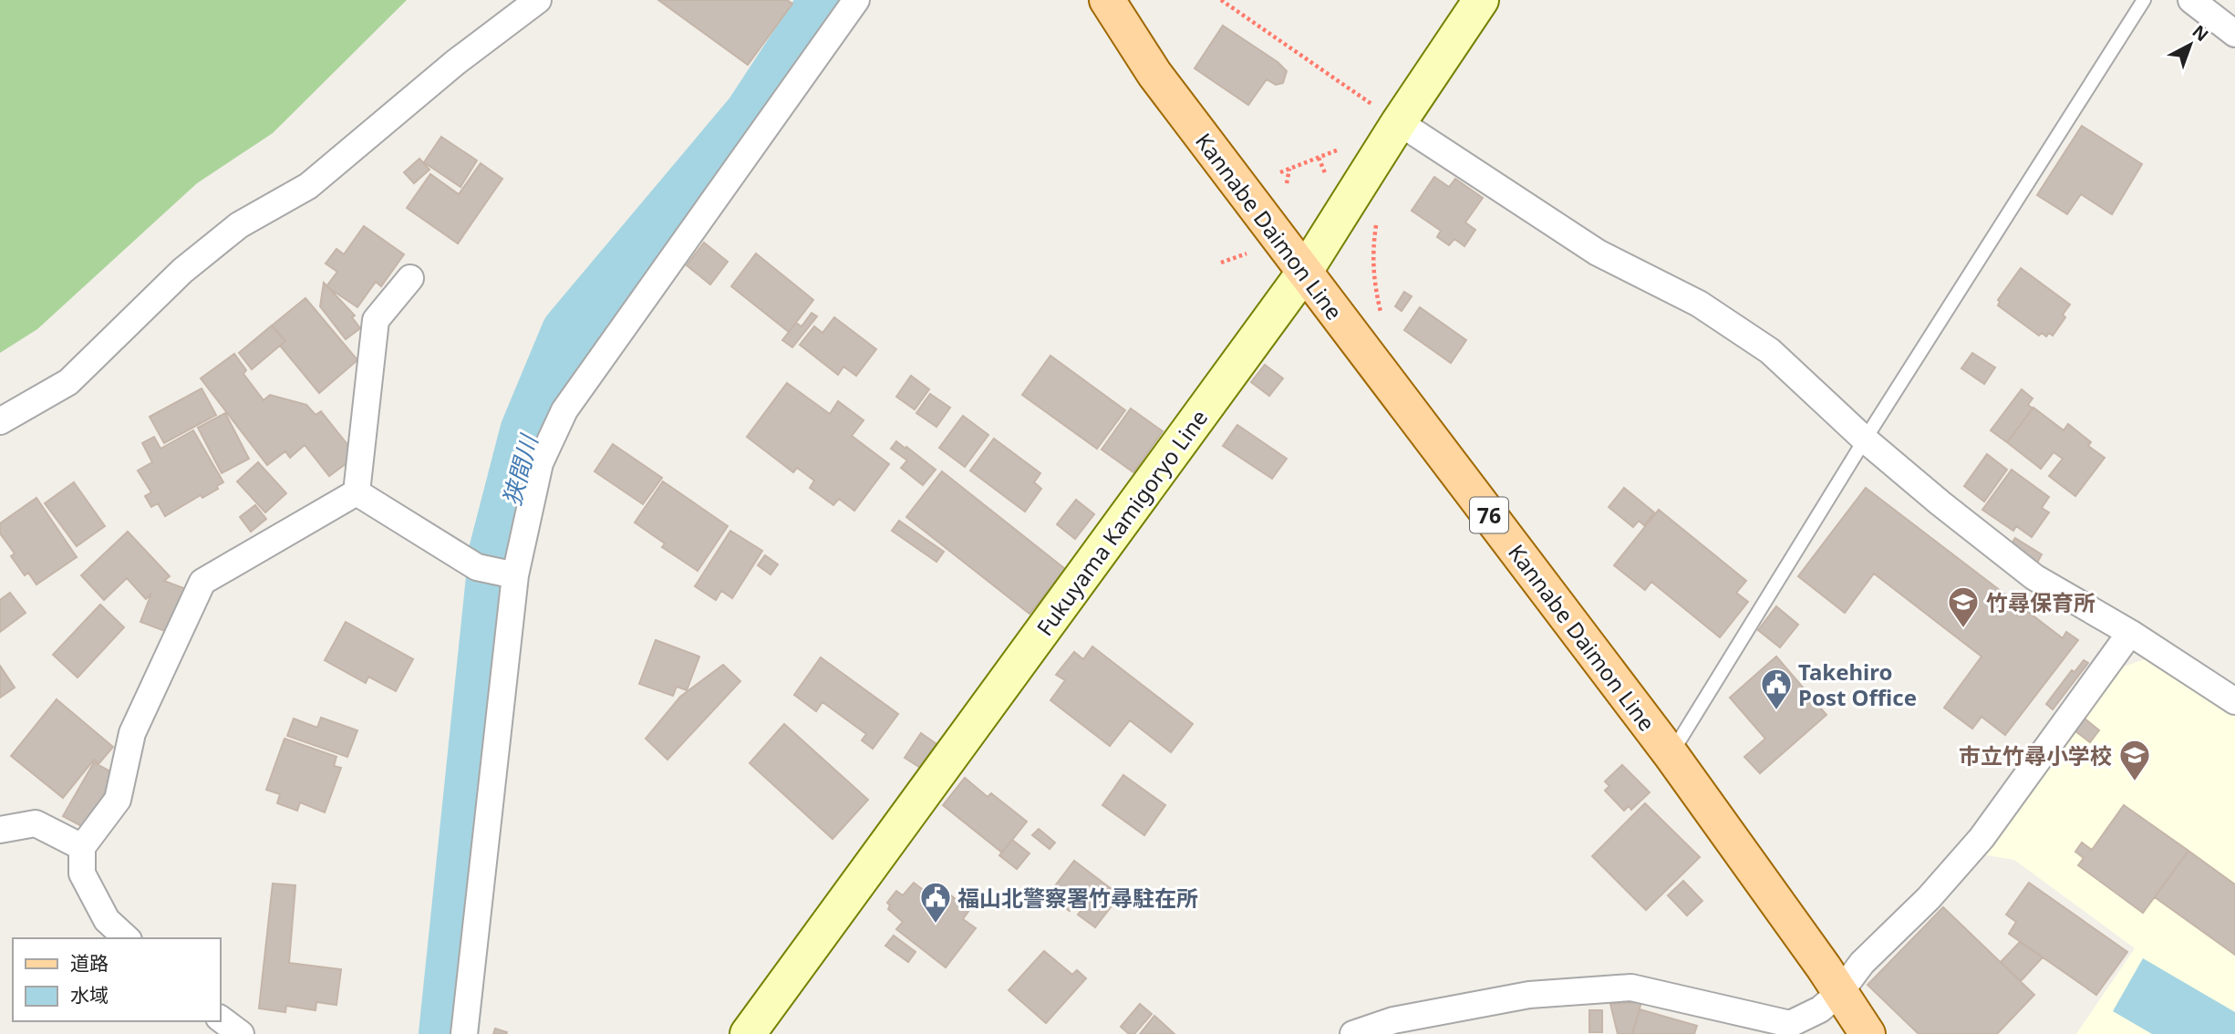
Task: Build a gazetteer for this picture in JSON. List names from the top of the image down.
{
  "streets": {
    "main road": ["Kannabe Daimon Line", "76", "Fukuyama Kamigoryo Line"]
  },
  "crossings": [
    ["Kannabe Daimon Line", "Fukuyama Kamigoryo Line"]
  ],
  "water": ["狭間川"],
  "places": {
    "school or university": ["竹尋保育所", "市立竹尋小学校"],
    "public building": ["Takehiro Post Office", "福山北警察署竹尋駐在所"]
  },
  "legend": ["道路", "水域"],
  "north": "top right"
}
